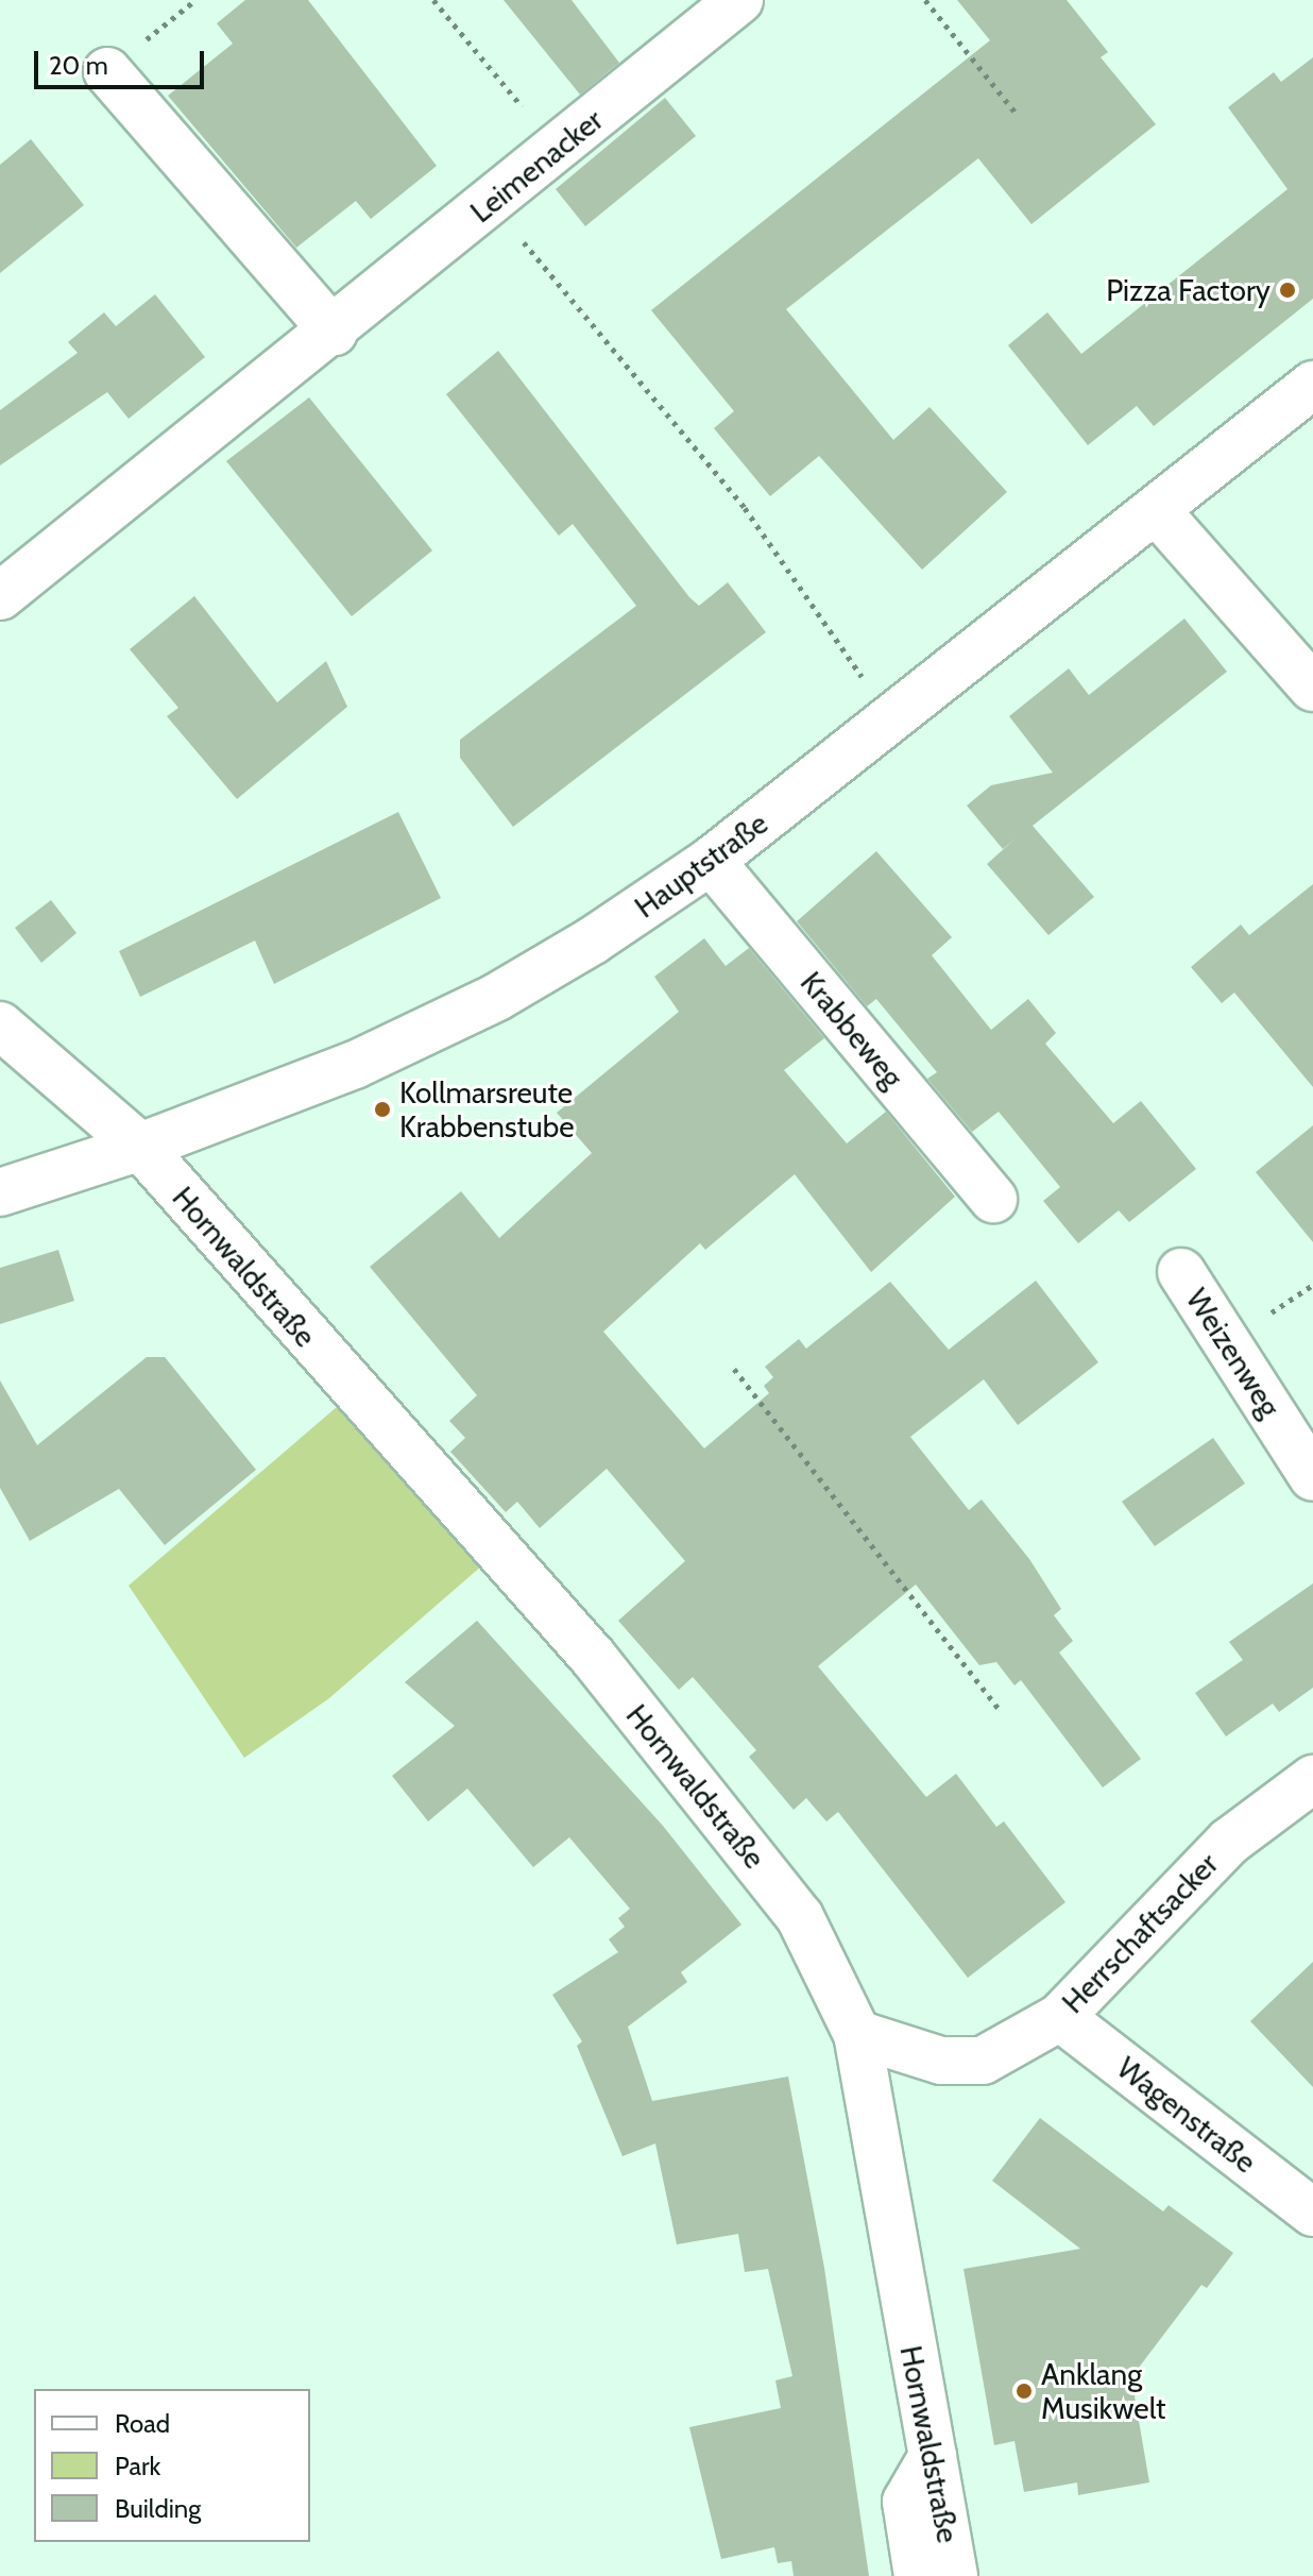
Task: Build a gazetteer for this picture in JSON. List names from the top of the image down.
{
  "streets": {
    "street": [
      "Leimenacker",
      "Hauptstraße",
      "Krabbeweg",
      "Hornwaldstraße",
      "Weizenweg",
      "Herrschaftsacker",
      "Wagenstraße"
    ]
  },
  "crossings": [
    ["Hauptstraße", "Krabbeweg"],
    ["Hauptstraße", "Hornwaldstraße"],
    ["Hornwaldstraße", "Herrschaftsacker"],
    ["Herrschaftsacker", "Wagenstraße"]
  ],
  "places": ["Pizza Factory", "Kollmarsreute Krabbenstube", "Anklang Musikwelt"],
  "legend": ["Road", "Park", "Building"],
  "scale_bar": "20 m"
}
